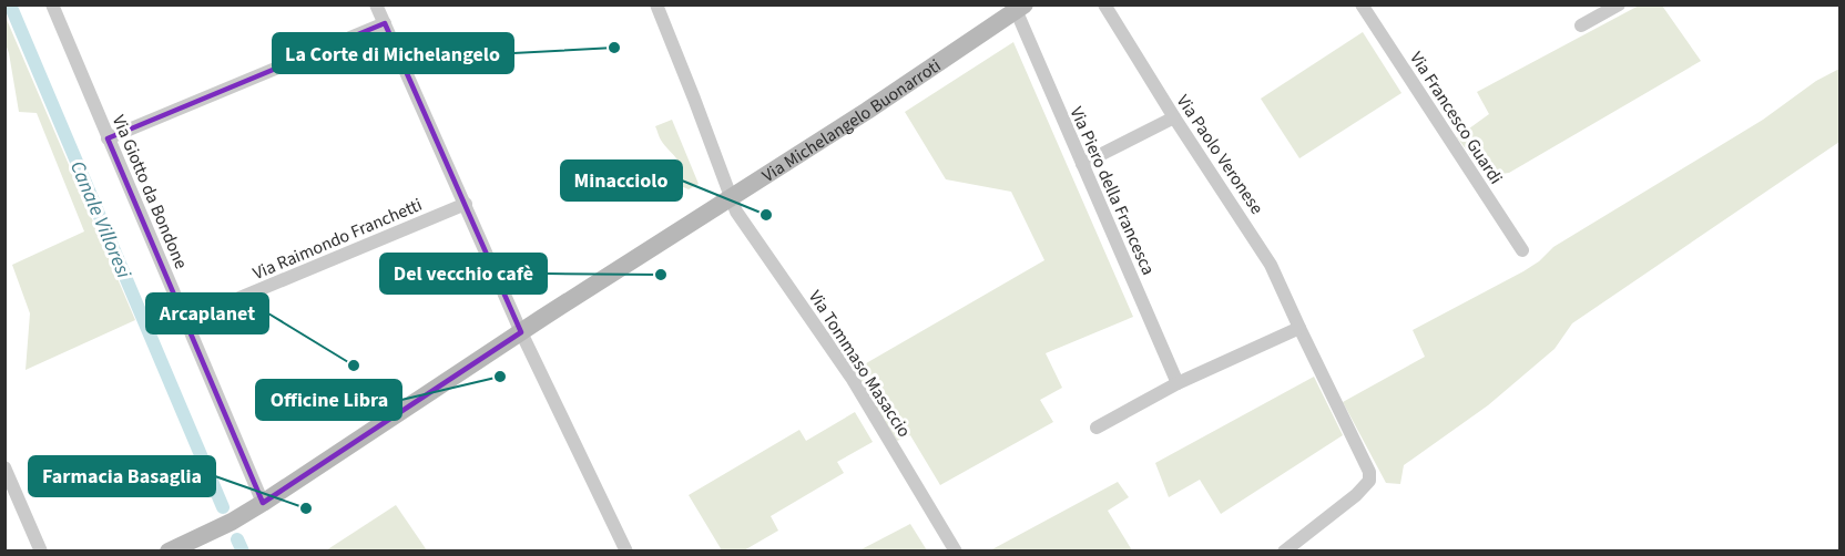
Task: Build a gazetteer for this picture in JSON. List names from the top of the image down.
{
  "streets": {
    "street": [
      "Via Francesco Guardi",
      "Via Michelangelo Buonarroti",
      "Via Paolo Veronese",
      "Via Piero della Francesca",
      "Via Giotto da Bondone",
      "Via Raimondo Franchetti",
      "Via Tommaso Masaccio"
    ]
  },
  "crossings": [
    ["Via Michelangelo Buonarroti", "Via Piero della Francesca"],
    ["Via Michelangelo Buonarroti", "Via Giotto da Bondone"],
    ["Via Michelangelo Buonarroti", "Via Tommaso Masaccio"],
    ["Via Giotto da Bondone", "Via Raimondo Franchetti"]
  ],
  "water": ["Canale Villoresi"],
  "places": [
    "La Corte di Michelangelo",
    "Minacciolo",
    "Del vecchio cafè",
    "Arcaplanet",
    "Officine Libra",
    "Farmacia Basaglia"
  ]
}
